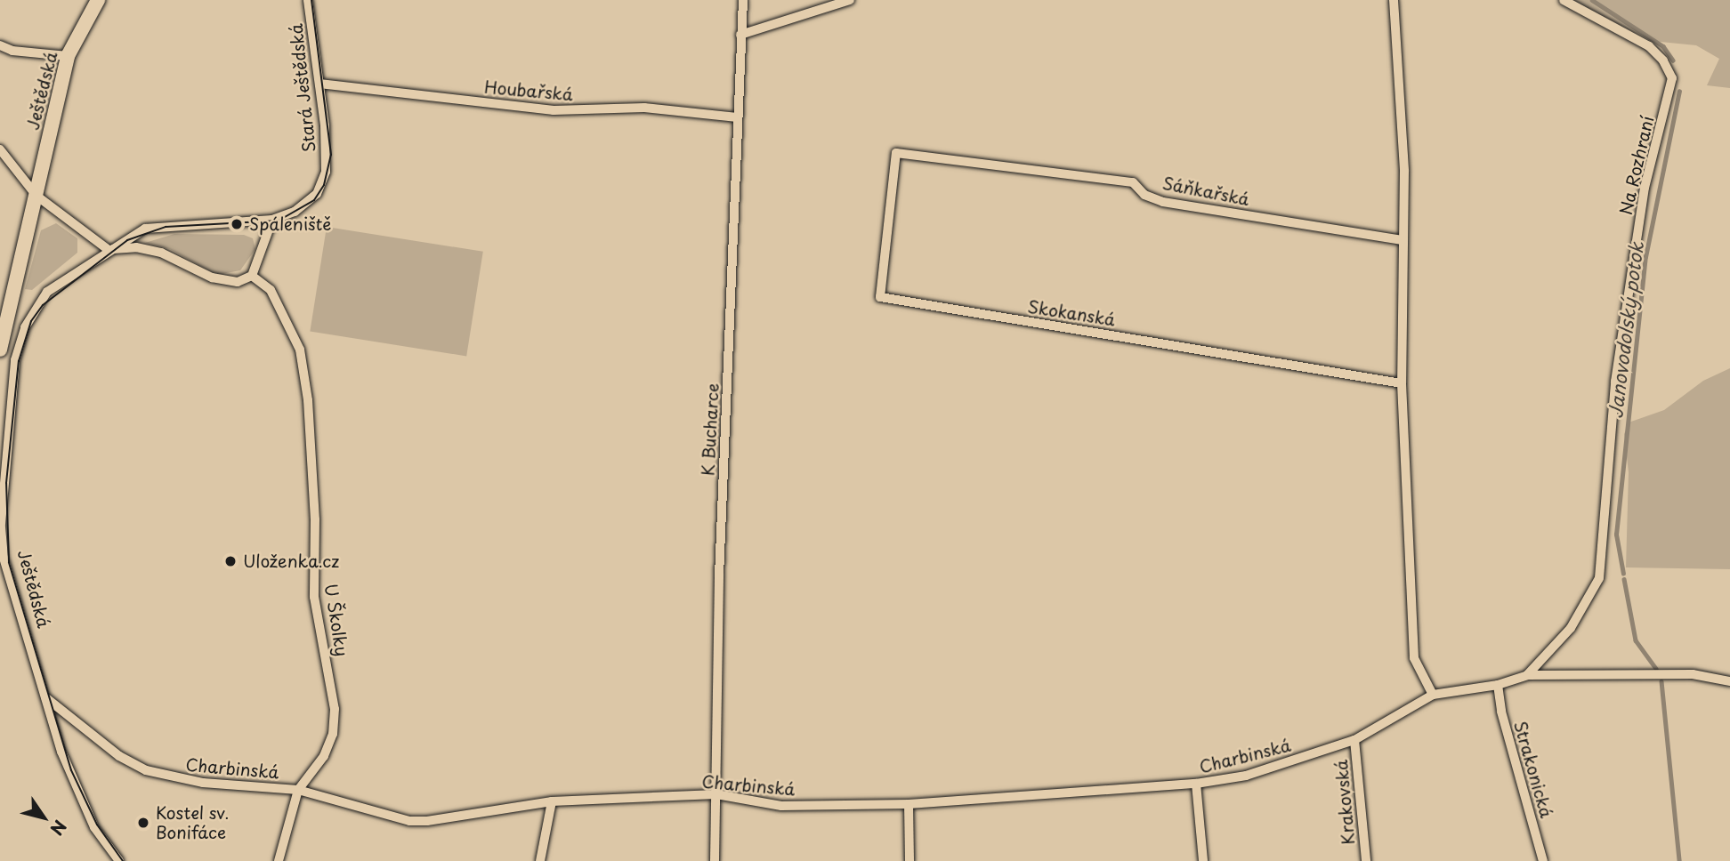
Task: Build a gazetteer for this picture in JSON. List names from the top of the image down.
{
  "streets": {
    "street": [
      "Stará Ještědská",
      "Ještědská",
      "Houbařská",
      "Na Rozhraní",
      "Sáňkařská",
      "Skokanská",
      "K Bucharce",
      "U Školky",
      "Charbinská",
      "Strakonická",
      "Krakovská"
    ]
  },
  "crossings": [
    ["Stará Ještědská", "Ještědská"],
    ["Stará Ještědská", "Houbařská"],
    ["Ještědská", "Charbinská"],
    ["Houbařská", "K Bucharce"],
    ["Na Rozhraní", "Charbinská"],
    ["Na Rozhraní", "Strakonická"],
    ["Sáňkařská", "Skokanská"],
    ["K Bucharce", "Charbinská"],
    ["U Školky", "Charbinská"],
    ["Charbinská", "Strakonická"],
    ["Charbinská", "Krakovská"]
  ],
  "water": ["Janovodolský potok"],
  "places": ["Spáleniště", "Uloženka.cz", "Kostel sv. Bonifáce"],
  "north": "bottom right"
}
